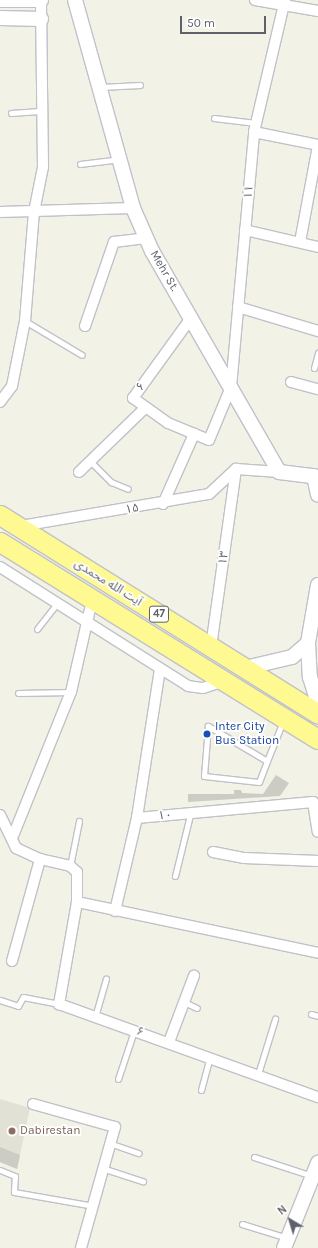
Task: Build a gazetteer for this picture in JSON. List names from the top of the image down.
{
  "streets": {
    "highway": ["آیت الله محمدی", "47"],
    "street": [
      "۱۱",
      "Mehr St.",
      "۶",
      "۱۵",
      "۱۳",
      "۱۰"
    ]
  },
  "crossings": [
    ["۱۱", "Mehr St."],
    ["۱۱", "۶"],
    ["Mehr St.", "۶"],
    ["۱۵", "۱۳"],
    ["۱۵", "آیت الله محمدی"],
    ["۱۳", "آیت الله محمدی"]
  ],
  "places": ["Inter City Bus Station", "Dabirestan"],
  "scale_bar": "50 m",
  "north": "top left"
}
